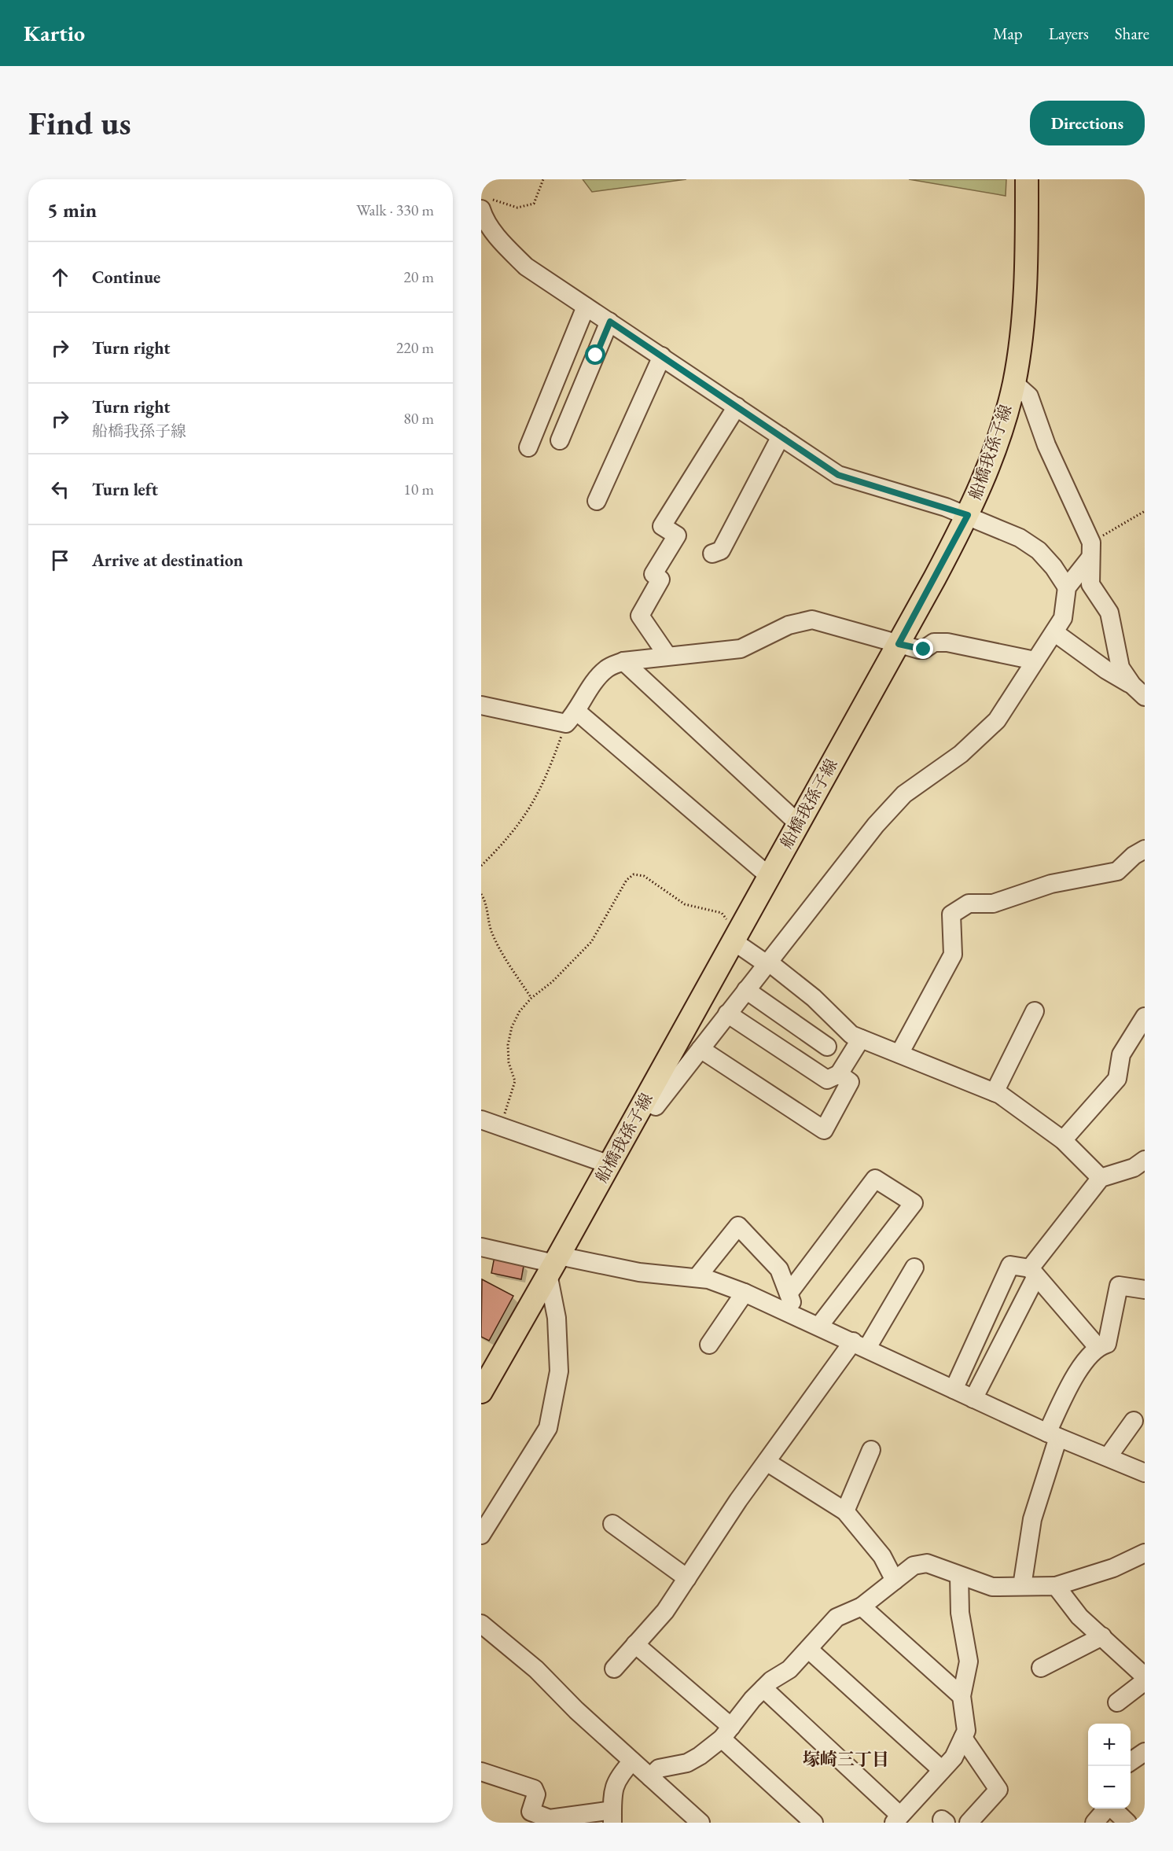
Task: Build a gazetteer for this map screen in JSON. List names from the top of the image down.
{
  "streets": {
    "main road": ["船橋我孫子線"]
  },
  "districts": ["塚崎三丁目"],
  "page": {
    "header": "Kartio",
    "nav": ["Map", "Layers", "Share"],
    "buttons": "Directions",
    "title": "Find us",
    "heading": ["5 min", "Walk · 330 m"],
    "list": [
      ["Continue", "20 m"],
      ["Turn right", "220 m"],
      ["Turn right", "船橋我孫子線", "80 m"],
      ["Turn left", "10 m"],
      "Arrive at destination"
    ],
    "map_buttons": ["+", "−"]
  }
}
